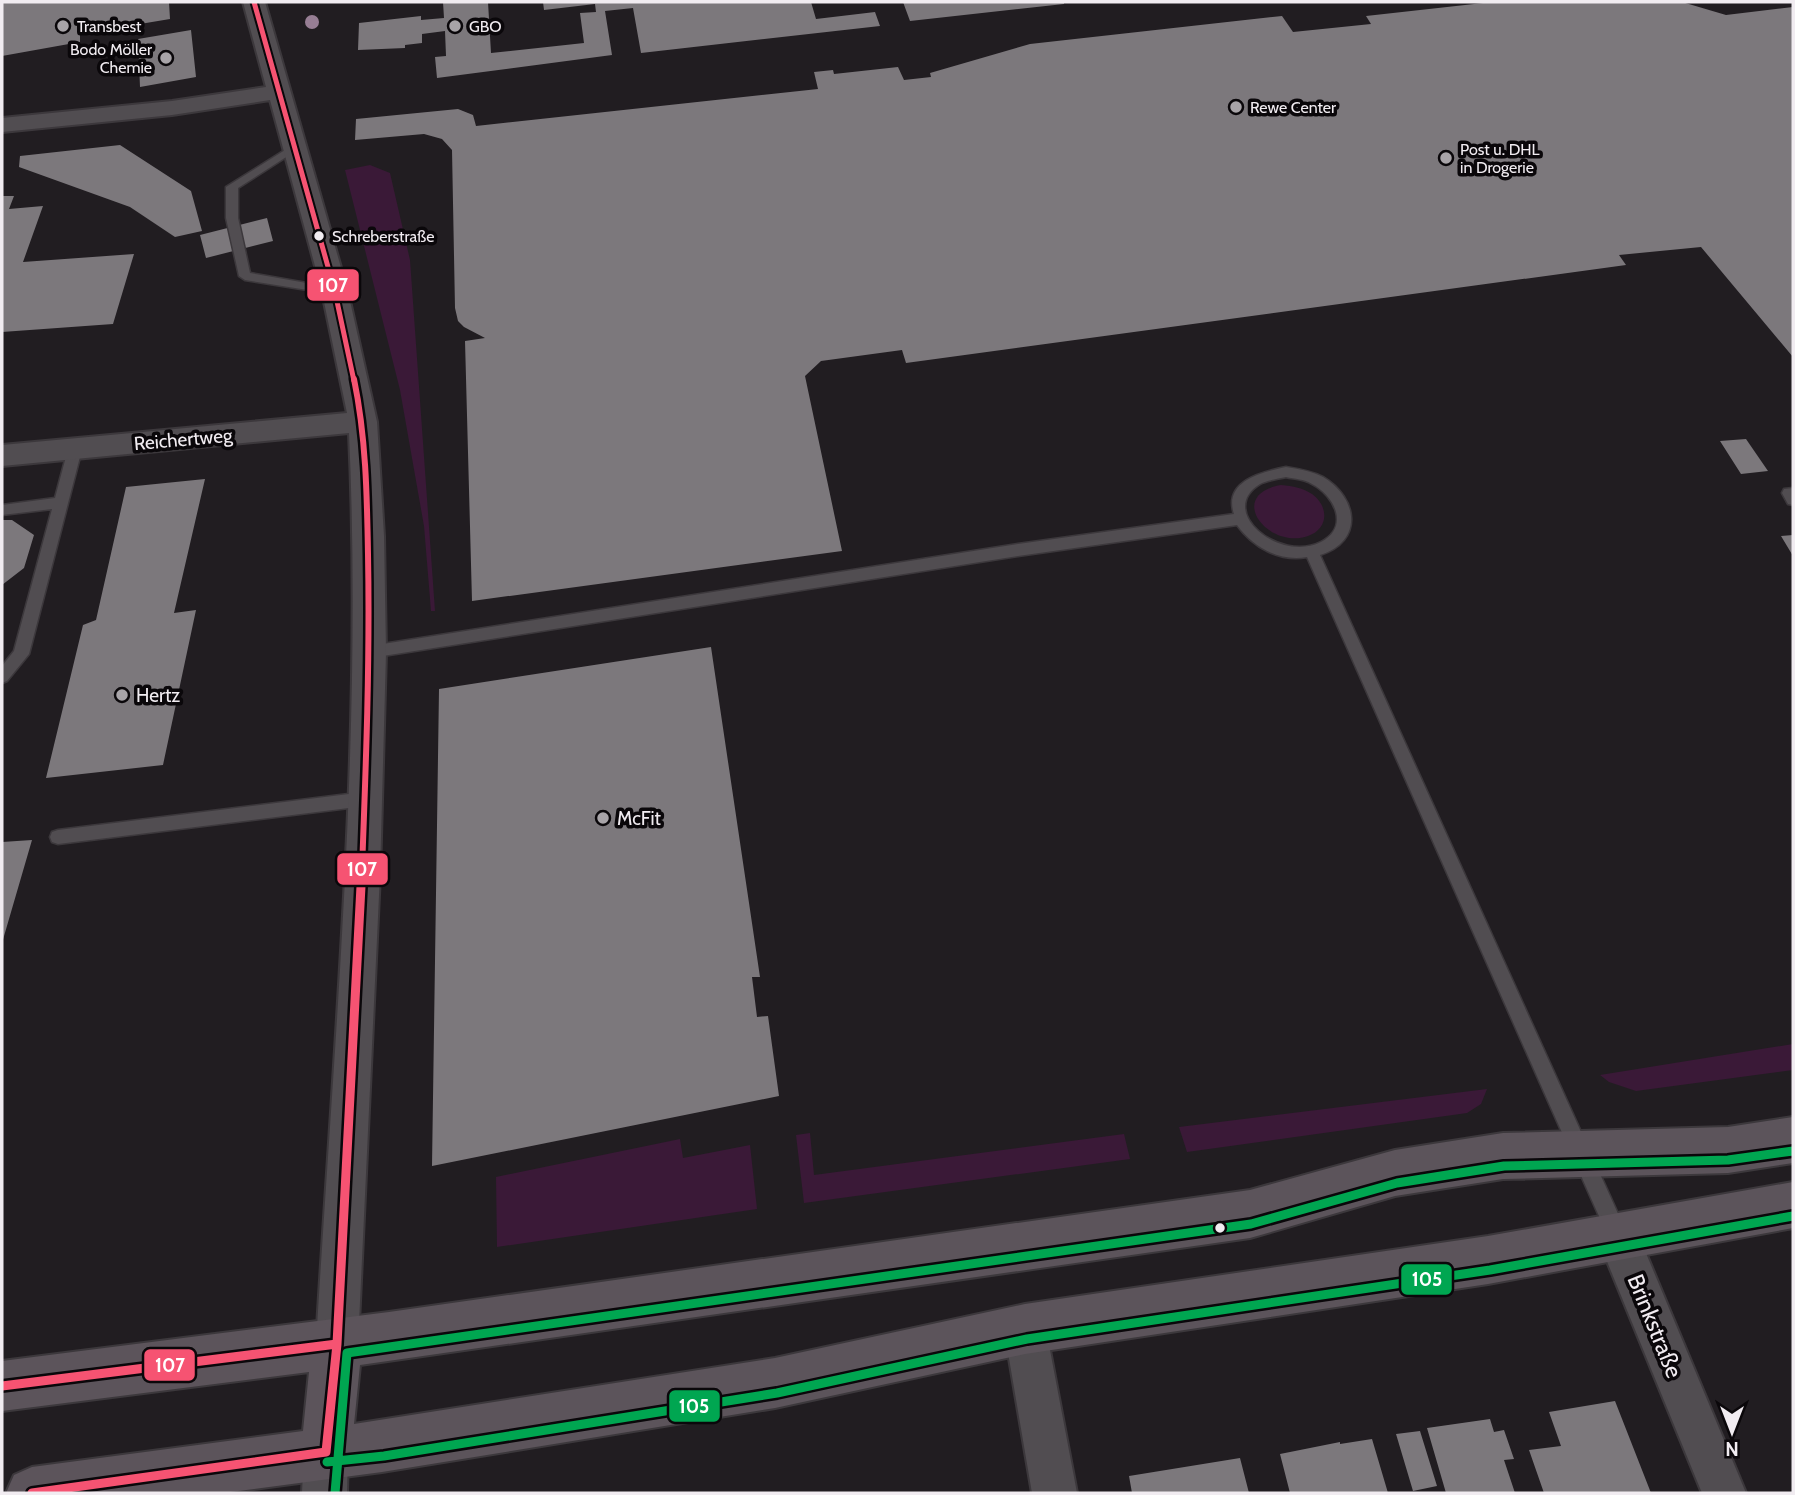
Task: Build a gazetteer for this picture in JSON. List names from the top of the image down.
{
  "streets": {
    "street": ["Reichertweg", "Brinkstraße"]
  },
  "places": [
    "Transbest",
    "GBO",
    "Bodo Möller Chemie",
    "Rewe Center",
    "Post u. DHL in Drogerie",
    "Schreberstraße",
    "Hertz",
    "McFit"
  ],
  "lines": ["transit line 107", "transit line 105"],
  "north": "bottom"
}
